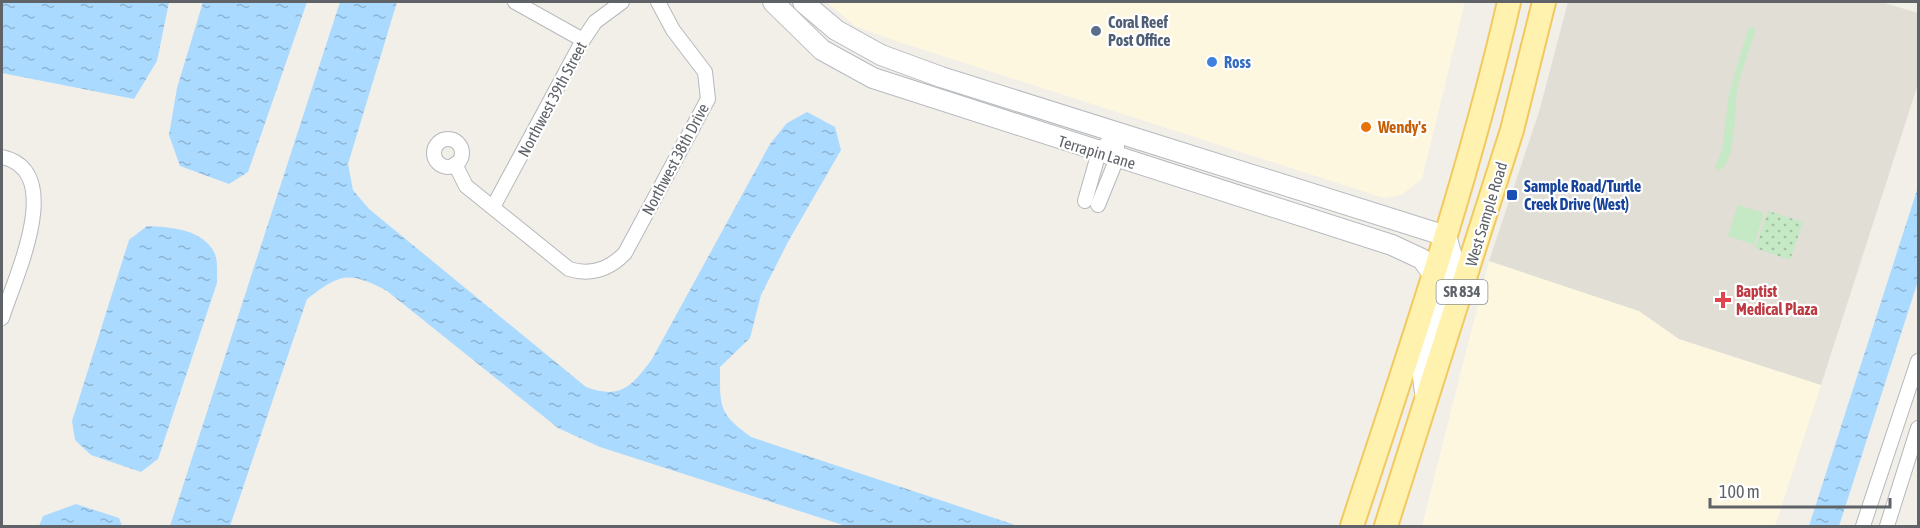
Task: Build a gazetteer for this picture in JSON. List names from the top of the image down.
{
  "streets": {
    "main road": ["West Sample Road", "SR 834"],
    "street": ["Northwest 39th Street", "Terrapin Lane", "Northwest 38th Drive"]
  },
  "crossings": [
    ["Northwest 39th Street", "Northwest 38th Drive"],
    ["Terrapin Lane", "West Sample Road"]
  ],
  "places": {
    "other": ["Coral Reef Post Office", "Ross", "Wendy's"],
    "transit": ["Sample Road/Turtle Creek Drive (West)"],
    "health": ["Baptist Medical Plaza"]
  },
  "scale_bar": "100 m"
}
